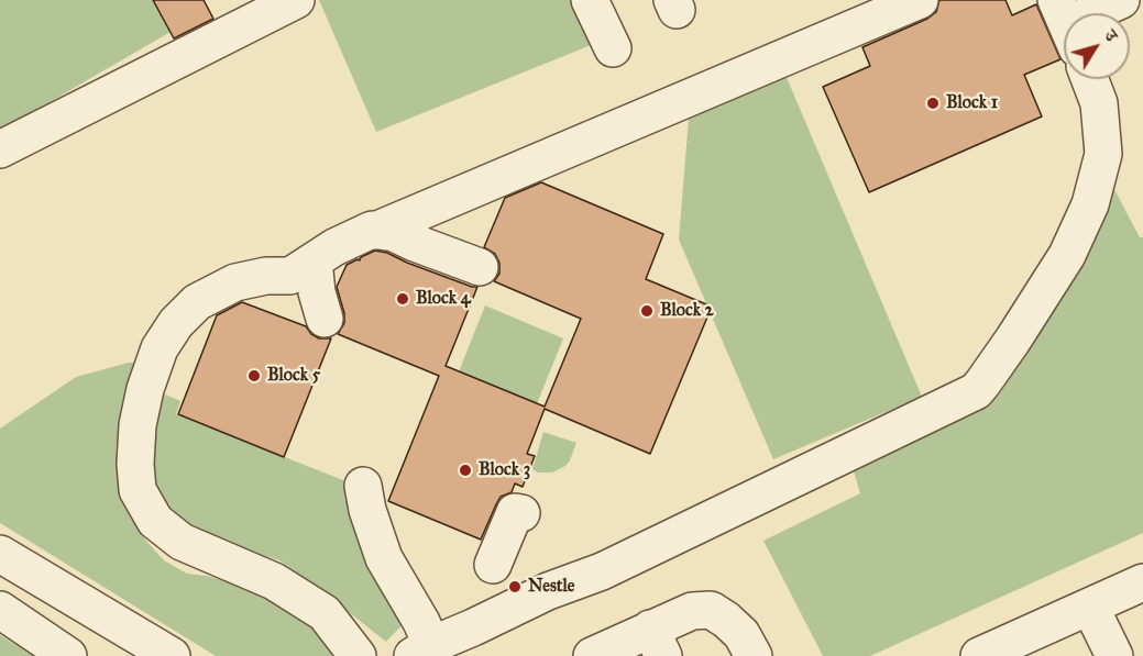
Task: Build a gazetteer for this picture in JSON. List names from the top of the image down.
{
  "places": [
    "Block 1",
    "Block 4",
    "Block 2",
    "Block 5",
    "Block 3",
    "Nestle"
  ],
  "north": "top right"
}
